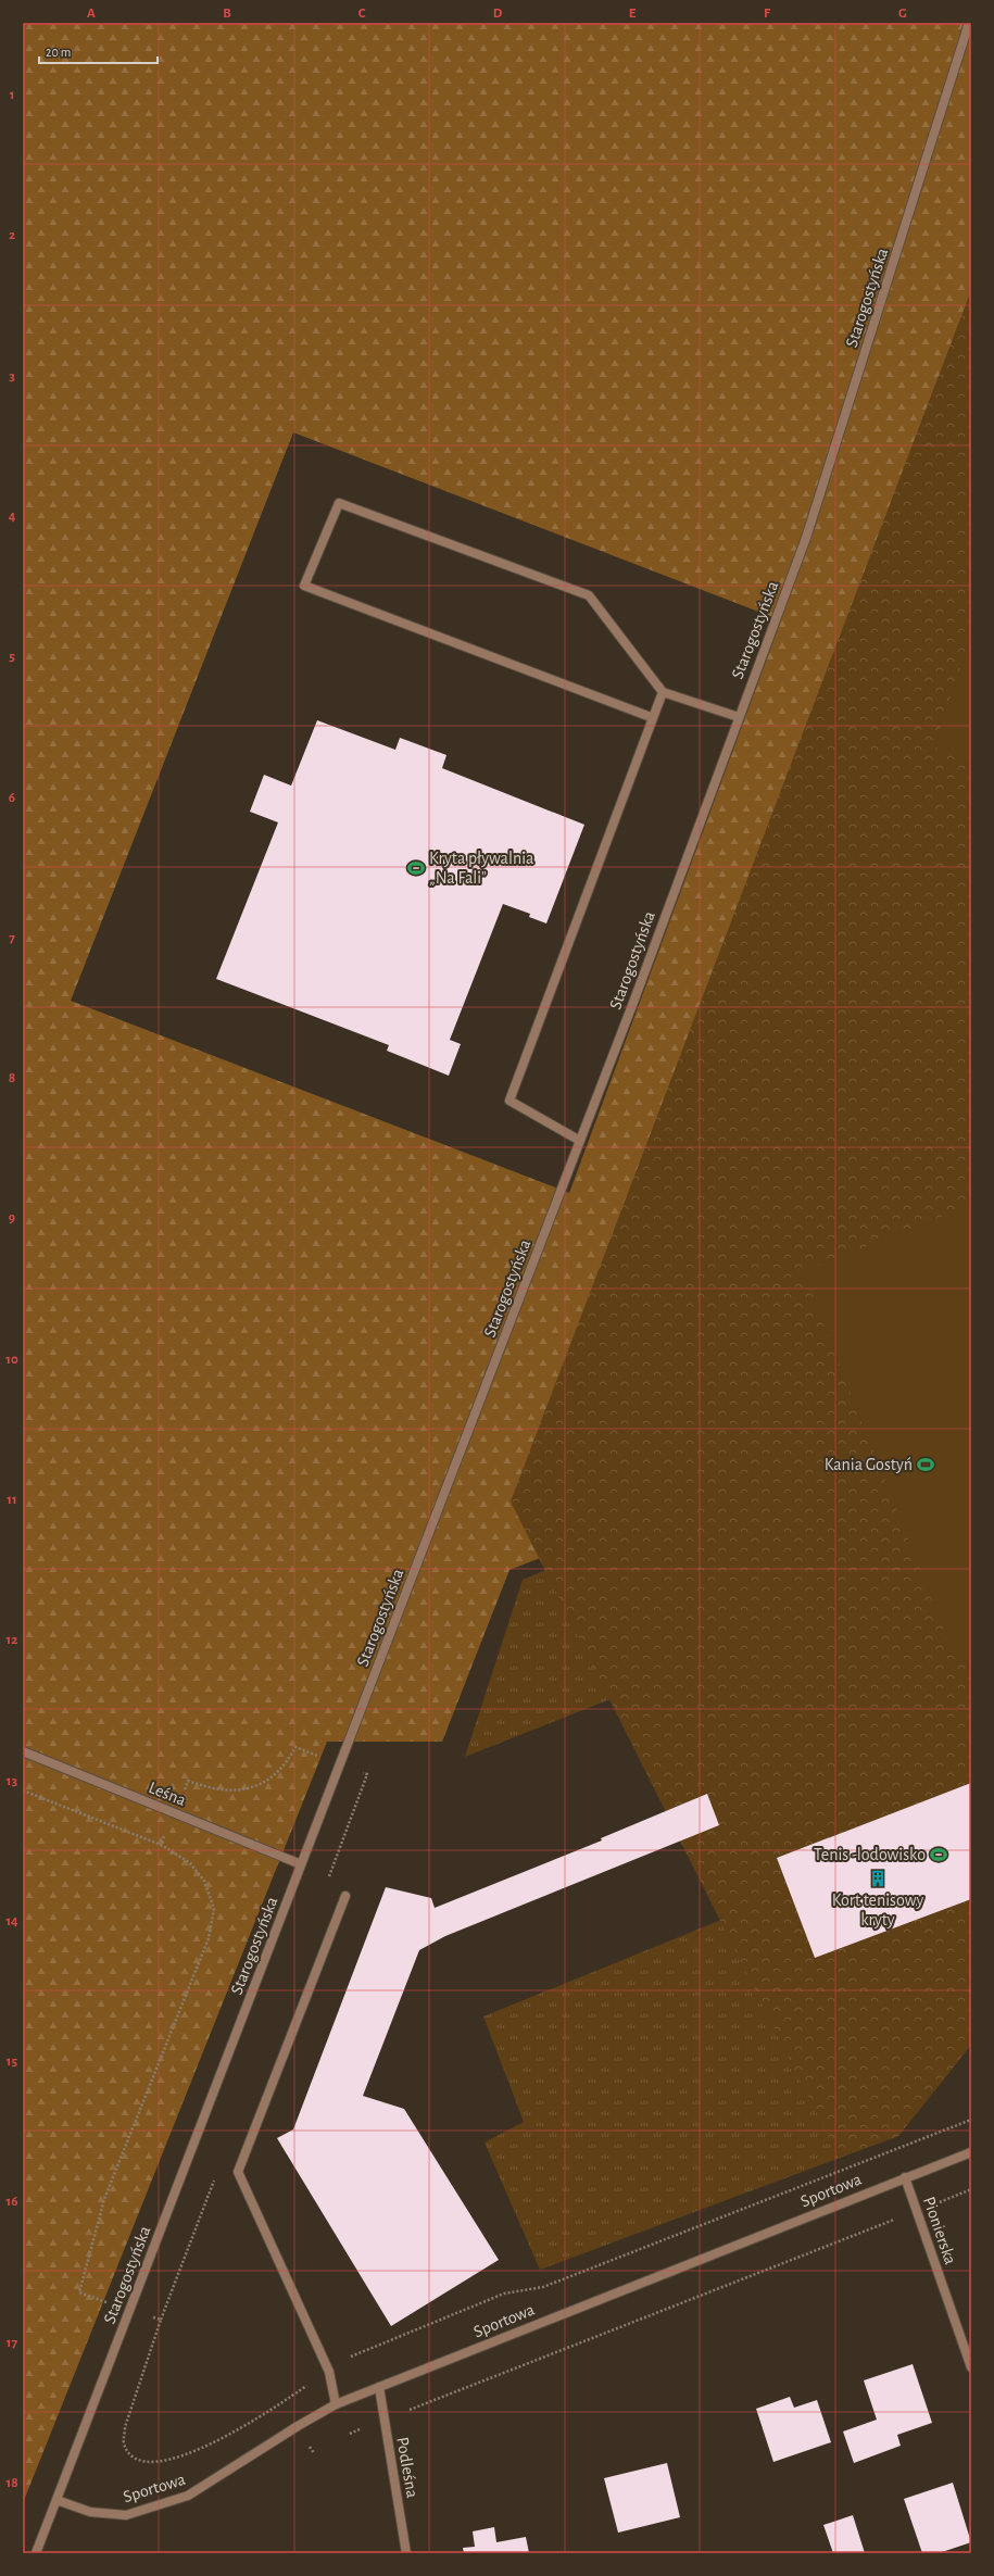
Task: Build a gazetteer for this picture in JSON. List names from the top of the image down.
{
  "streets": {
    "street": [
      "Starogostyńska",
      "Leśna",
      "Sportowa",
      "Pionierska",
      "Podleśna"
    ]
  },
  "crossings": [
    ["Starogostyńska", "Leśna"],
    ["Starogostyńska", "Sportowa"],
    ["Sportowa", "Pionierska"],
    ["Sportowa", "Podleśna"]
  ],
  "places": {
    "sports": ["Kryta pływalnia „Na Fali”", "Kania Gostyń", "Tenis -lodowisko"],
    "building": ["Kort tenisowy kryty"]
  },
  "scale_bar": "20 m",
  "grid": {
    "columns": [
      "A",
      "B",
      "C",
      "D",
      "E",
      "F",
      "G"
    ],
    "rows": [
      "1",
      "2",
      "3",
      "4",
      "5",
      "6",
      "7",
      "8",
      "9",
      "10",
      "11",
      "12",
      "13",
      "14",
      "15",
      "16",
      "17",
      "18"
    ]
  }
}
